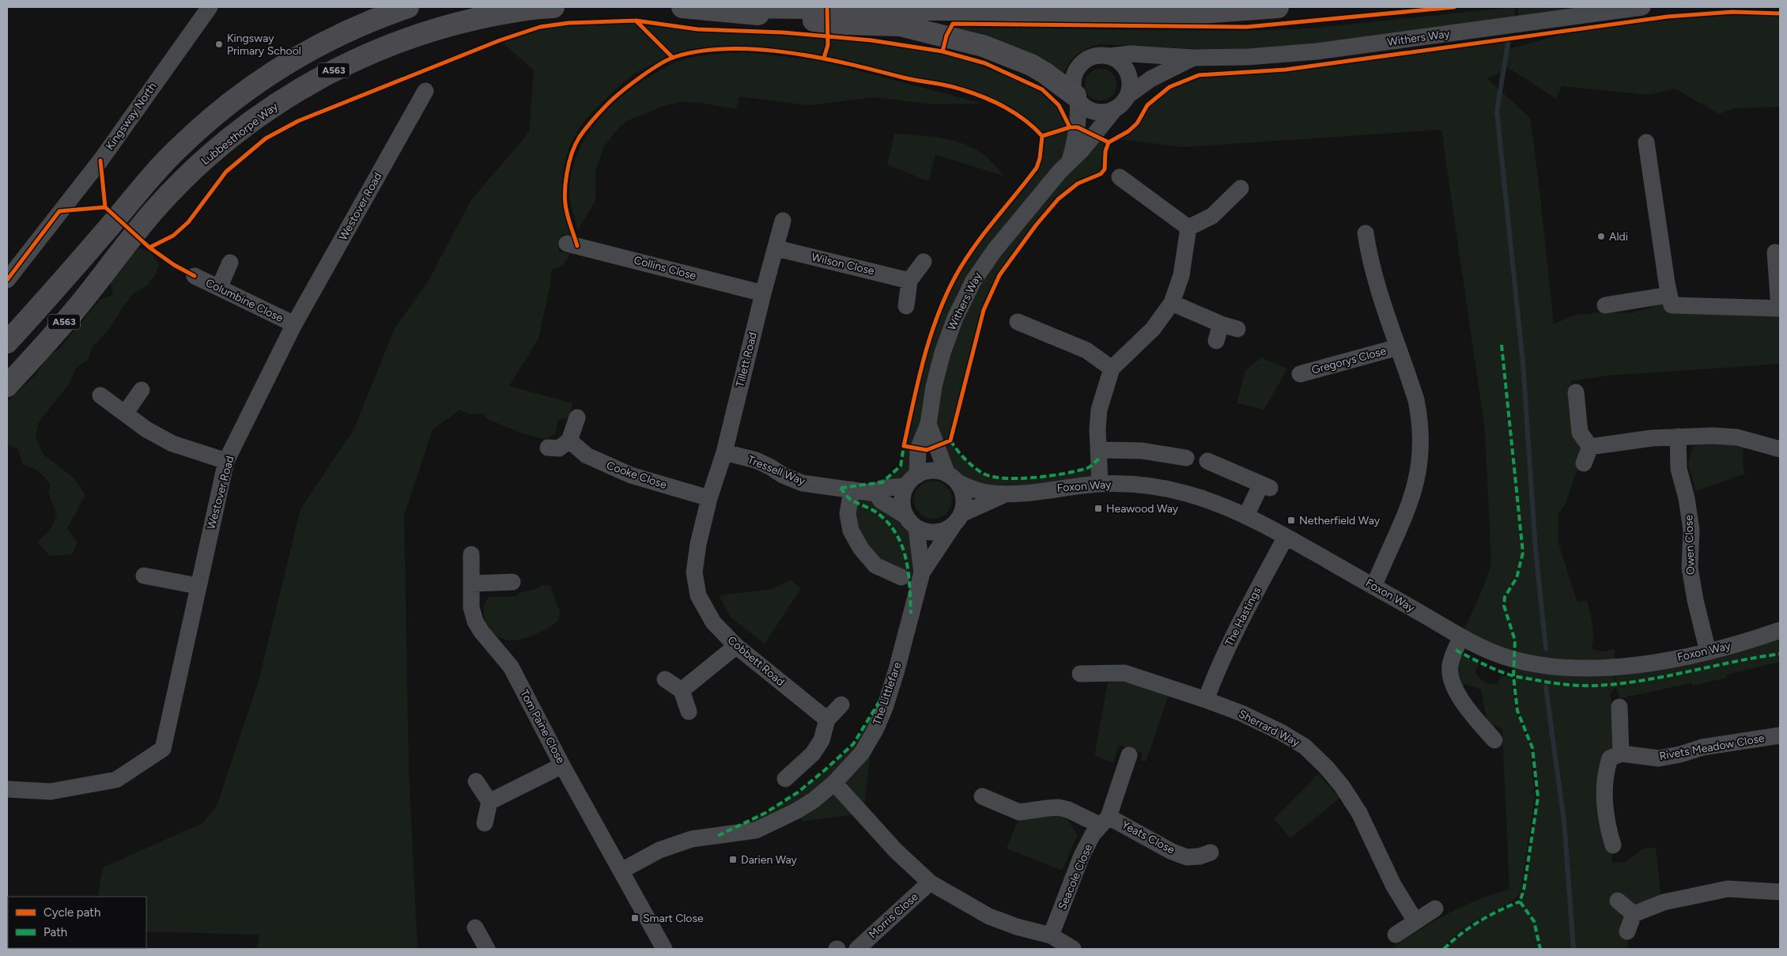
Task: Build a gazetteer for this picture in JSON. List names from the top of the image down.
{
  "streets": {
    "highway": ["A563", "Lubbesthorpe Way"],
    "street": [
      "Withers Way",
      "Kingsway North",
      "Westover Road",
      "Wilson Close",
      "Collins Close",
      "Columbine Close",
      "Tillett Road",
      "Gregorys Close",
      "Tressell Way",
      "Cooke Close",
      "Foxon Way",
      "Owen Close",
      "The Hastings",
      "Cobbett Road",
      "The Littlefare",
      "Tom Paine Close",
      "Sherrard Way",
      "Rivets Meadow Close",
      "Yeats Close",
      "Seacole Close",
      "Morris Close"
    ]
  },
  "crossings": [
    ["Withers Way", "Tressell Way"],
    ["Withers Way", "Foxon Way"],
    ["Withers Way", "The Littlefare"],
    ["Westover Road", "Columbine Close"],
    ["Wilson Close", "Tillett Road"],
    ["Collins Close", "Tillett Road"],
    ["Tillett Road", "Tressell Way"],
    ["Tillett Road", "Cooke Close"],
    ["Tillett Road", "Cobbett Road"],
    ["Tressell Way", "Foxon Way"],
    ["Tressell Way", "The Littlefare"],
    ["Cooke Close", "Cobbett Road"],
    ["Foxon Way", "Owen Close"],
    ["Foxon Way", "The Hastings"],
    ["Foxon Way", "The Littlefare"],
    ["The Hastings", "Sherrard Way"],
    ["The Littlefare", "Tom Paine Close"],
    ["Yeats Close", "Seacole Close"]
  ],
  "places": {
    "other": ["Kingsway Primary School", "Aldi"],
    "transit": [
      "Heawood Way",
      "Netherfield Way",
      "Darien Way",
      "Smart Close"
    ]
  },
  "legend": ["Cycle path", "Path"]
}
